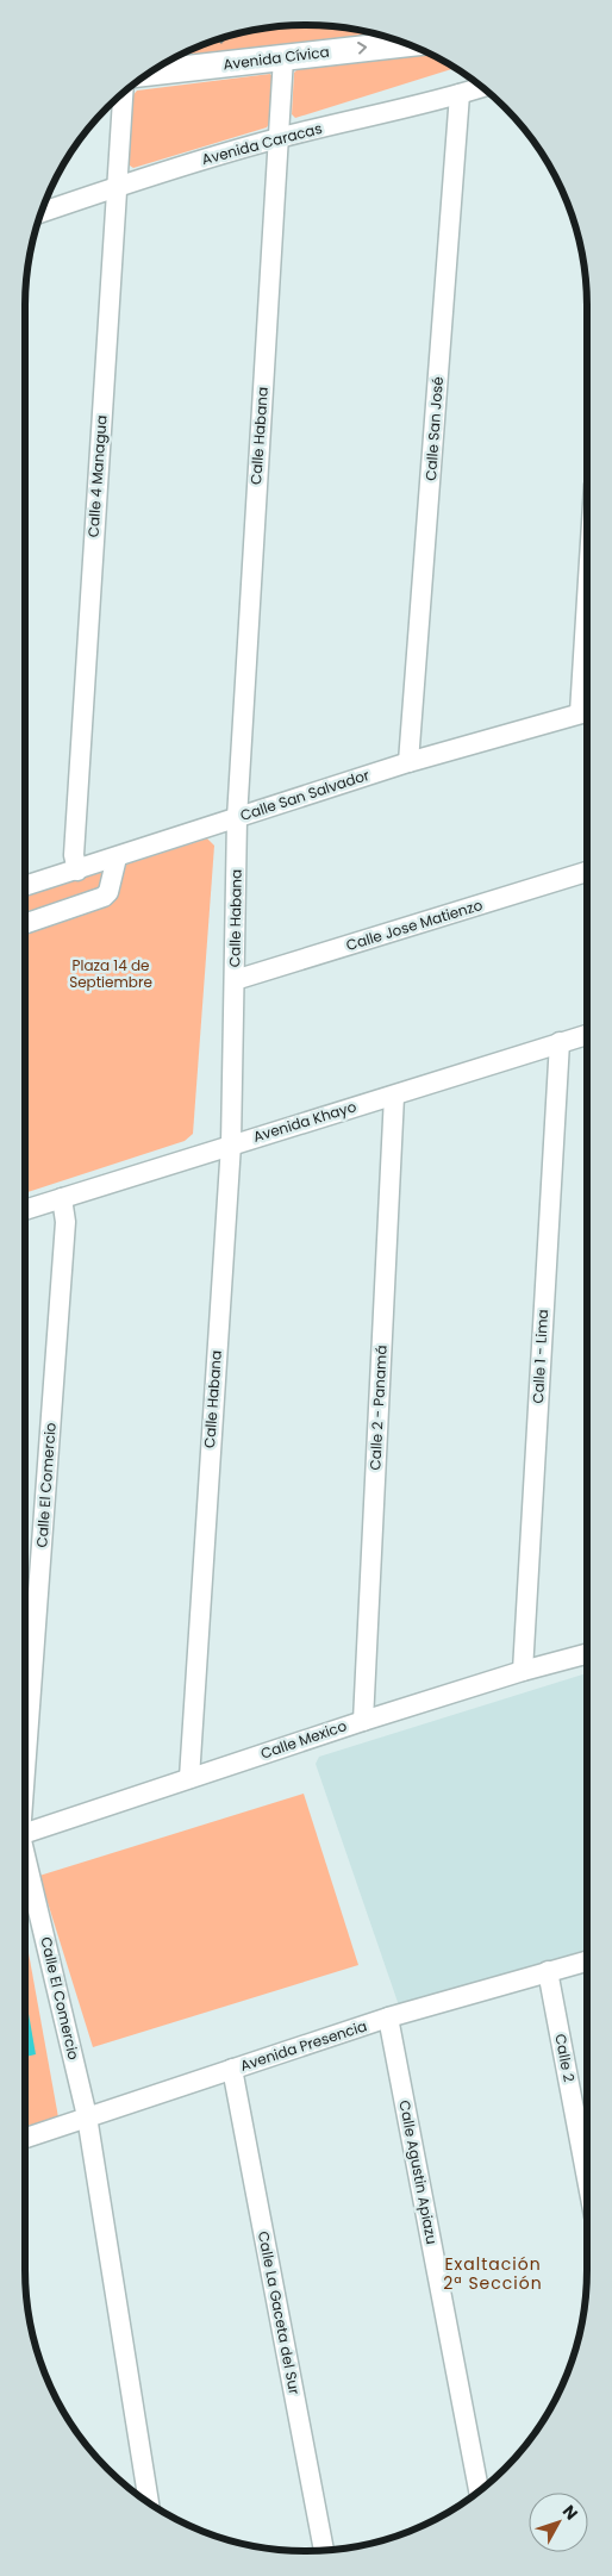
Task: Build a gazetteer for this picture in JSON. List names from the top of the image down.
{
  "streets": {
    "main road": ["Avenida Cívica"],
    "street": [
      "Avenida Caracas",
      "Calle San José",
      "Calle Habana",
      "Calle 4 Managua",
      "Calle San Salvador",
      "Calle Jose Matienzo",
      "Avenida Khayo",
      "Calle 1 - Lima",
      "Calle 2 - Panamá",
      "Calle El Comercio",
      "Calle Mexico",
      "Avenida Presencia",
      "Calle 2",
      "Calle Agustin Apiazu",
      "Calle La Gaceta del Sur"
    ]
  },
  "crossings": [
    ["Avenida Cívica", "Calle Habana"],
    ["Avenida Caracas", "Calle San José"],
    ["Avenida Caracas", "Calle Habana"],
    ["Avenida Caracas", "Calle 4 Managua"],
    ["Calle San José", "Calle San Salvador"],
    ["Calle Habana", "Calle San Salvador"],
    ["Calle Habana", "Calle Jose Matienzo"],
    ["Calle Habana", "Avenida Khayo"],
    ["Calle Habana", "Calle Mexico"],
    ["Calle 4 Managua", "Calle San Salvador"],
    ["Avenida Khayo", "Calle 1 - Lima"],
    ["Avenida Khayo", "Calle 2 - Panamá"],
    ["Avenida Khayo", "Calle El Comercio"],
    ["Calle 1 - Lima", "Calle Mexico"],
    ["Calle 2 - Panamá", "Calle Mexico"],
    ["Calle El Comercio", "Avenida Presencia"],
    ["Avenida Presencia", "Calle 2"],
    ["Avenida Presencia", "Calle Agustin Apiazu"],
    ["Avenida Presencia", "Calle La Gaceta del Sur"]
  ],
  "one_way": ["Avenida Cívica"],
  "districts": ["Exaltación 2ª Sección"],
  "parks": ["Plaza 14 de Septiembre"],
  "north": "top right"
}
